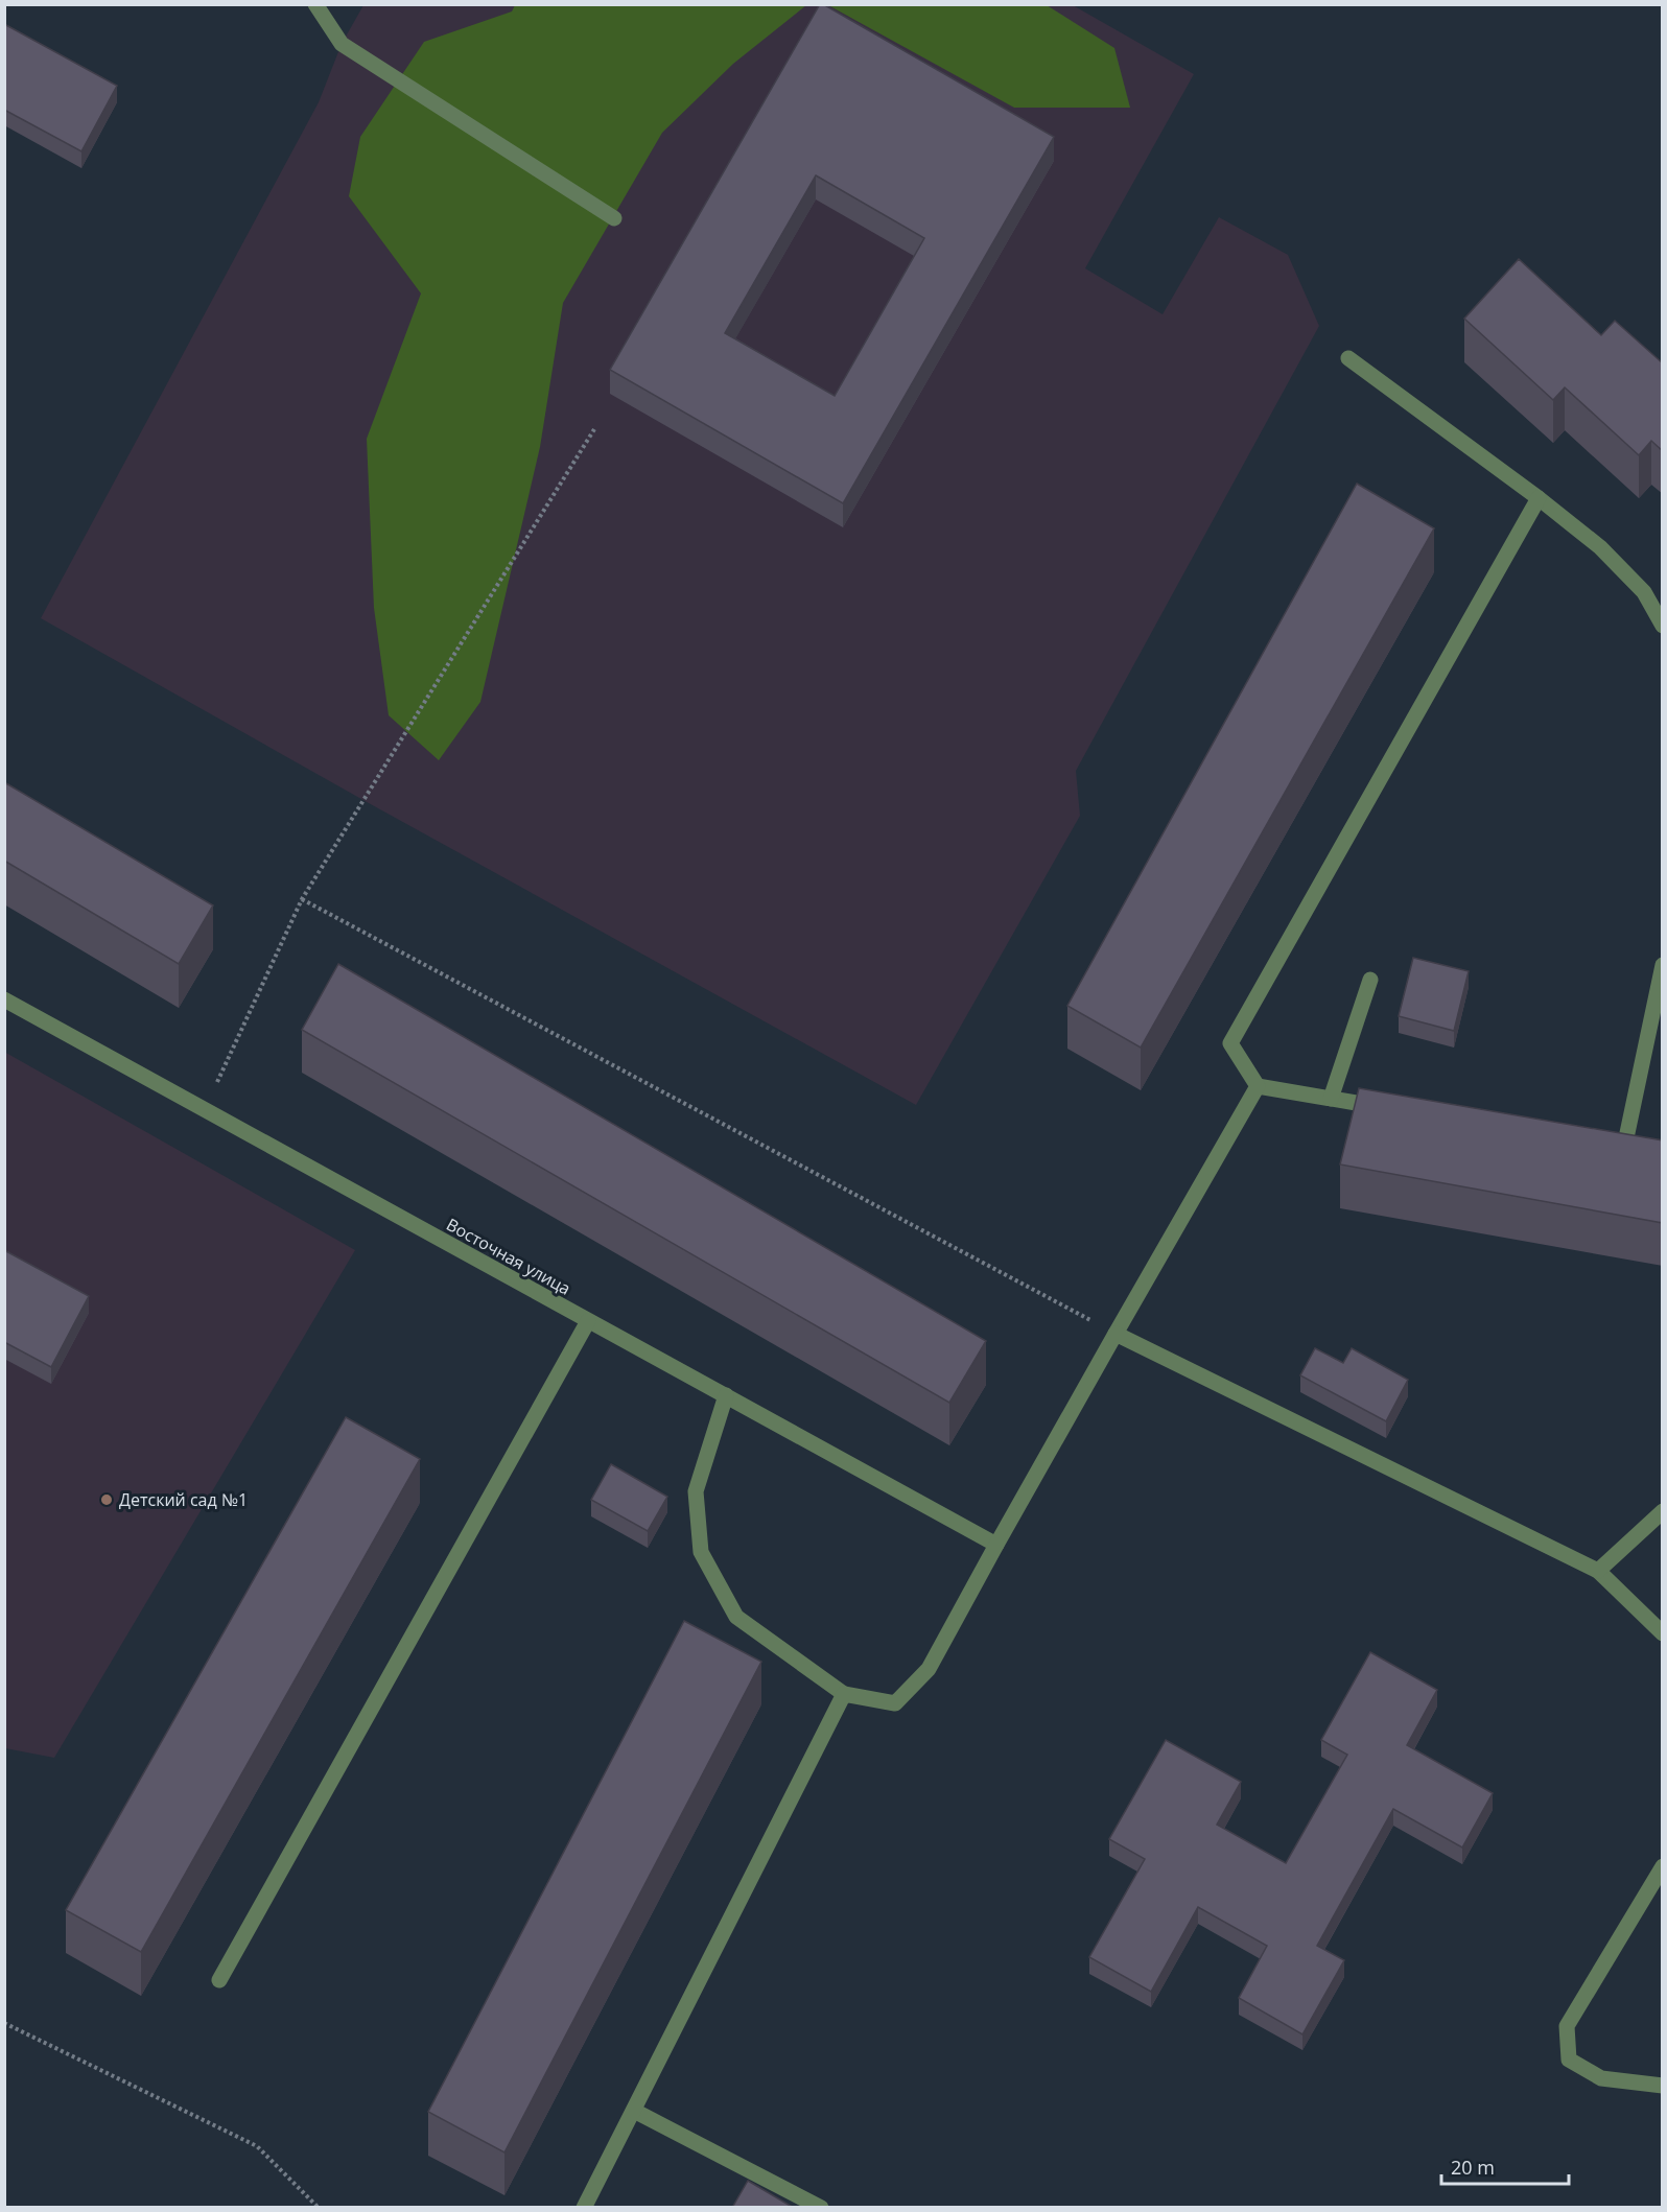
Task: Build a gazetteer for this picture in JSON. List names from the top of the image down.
{
  "streets": {
    "street": ["Восточная улица"]
  },
  "places": ["Детский сад №1"],
  "scale_bar": "20 m"
}
